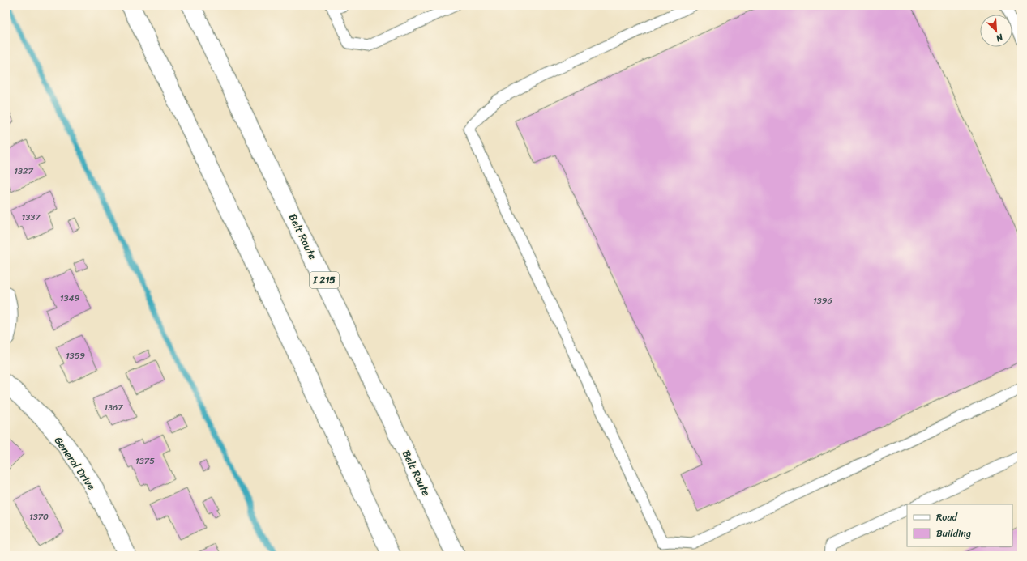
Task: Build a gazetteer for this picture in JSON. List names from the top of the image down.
{
  "streets": {
    "main road": ["Belt Route", "I 215", "General Drive"]
  },
  "house_numbers": [
    "1327",
    "1337",
    "1349",
    "1396",
    "1359",
    "1367",
    "1375",
    "1370"
  ],
  "legend": ["Road", "Building"],
  "north": "bottom right"
}
